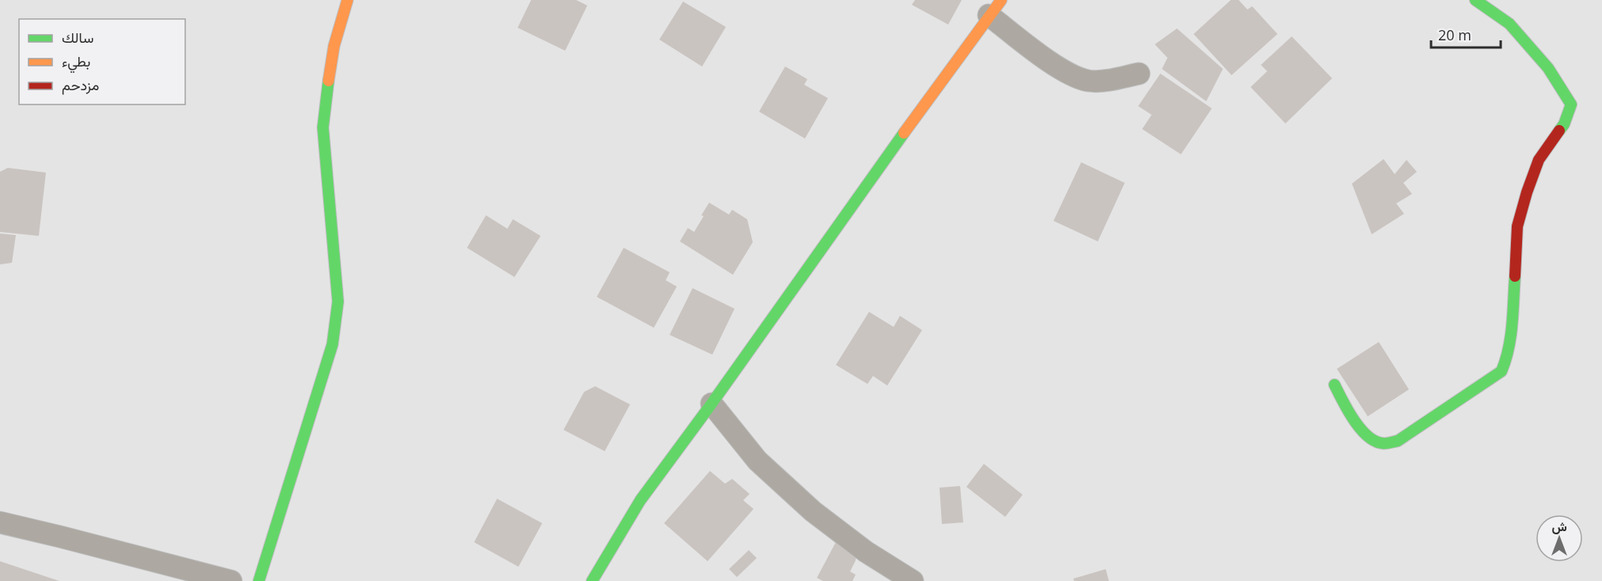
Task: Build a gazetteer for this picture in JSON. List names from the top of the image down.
{
  "legend": ["سالك", "بطيء", "مزدحم"],
  "scale_bar": "20 m",
  "north": "top"
}
